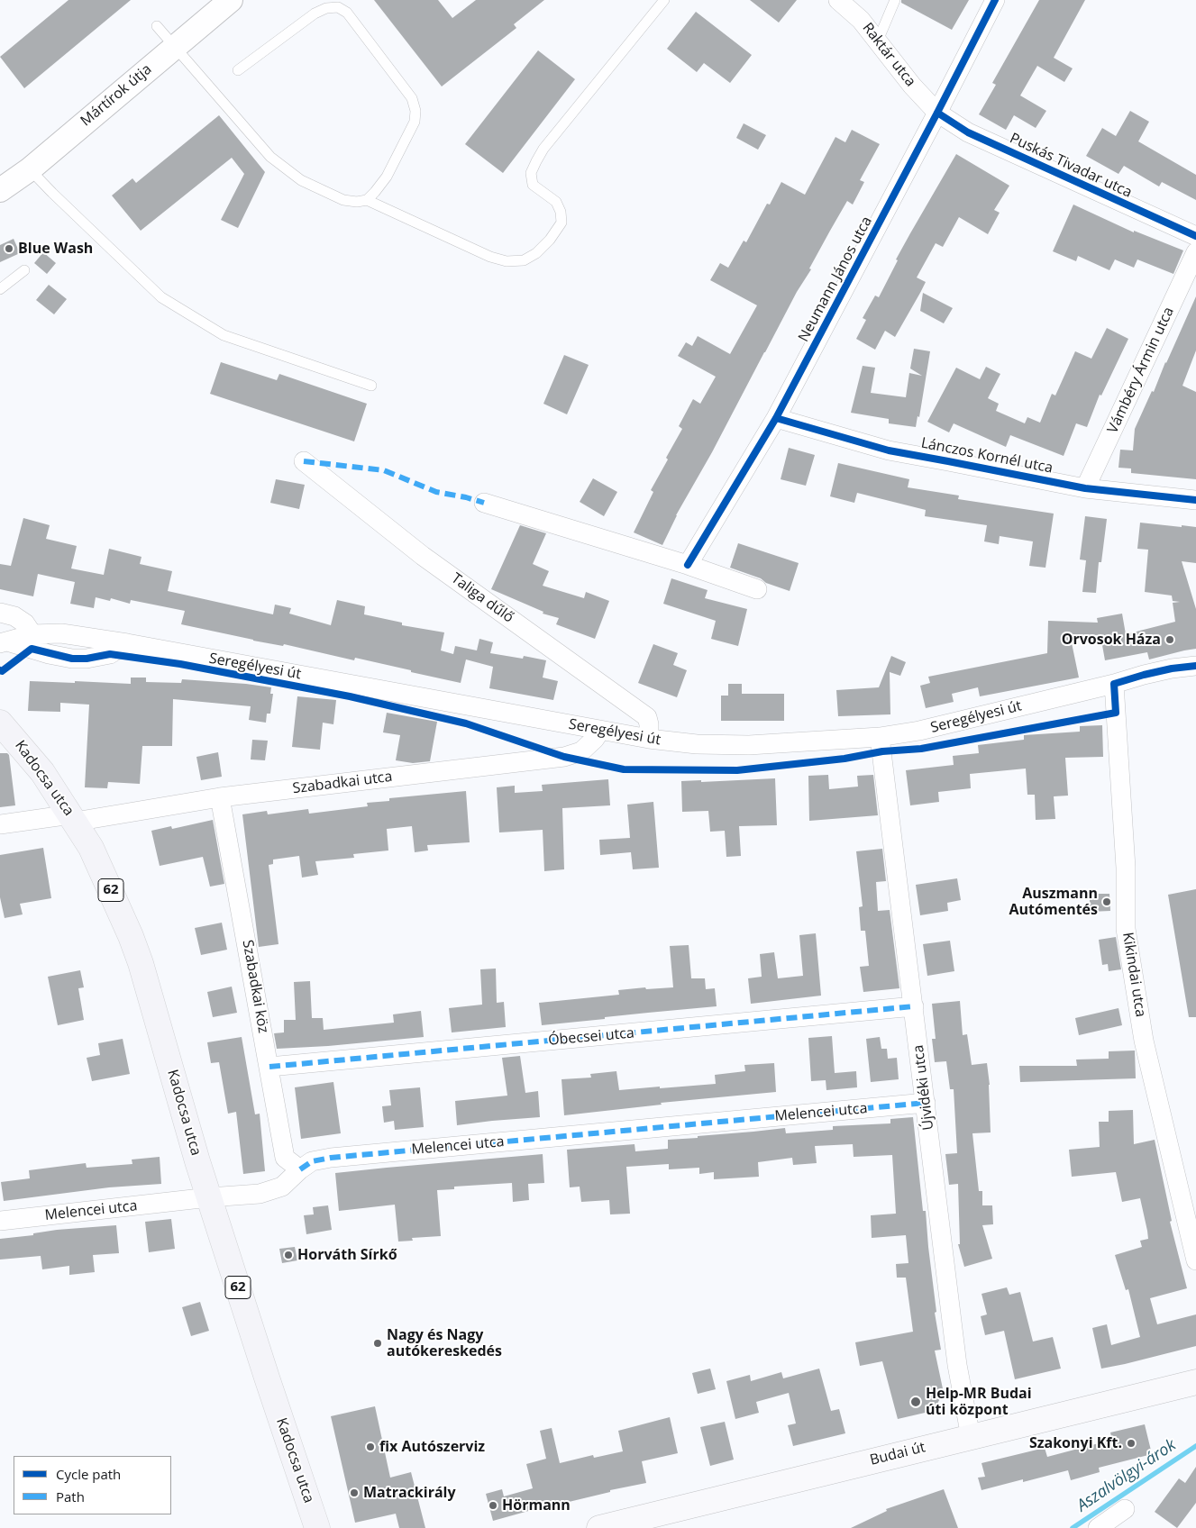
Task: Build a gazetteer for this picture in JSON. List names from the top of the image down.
{
  "streets": {
    "main road": ["Kadocsa utca", "62", "Budai út"],
    "street": [
      "Raktár utca",
      "Mártírok útja",
      "Puskás Tivadar utca",
      "Neumann János utca",
      "Vámbéry Ármin utca",
      "Lánczos Kornél utca",
      "Taliga dűlő",
      "Seregélyesi út",
      "Szabadkai utca",
      "Kikindai utca",
      "Szabadkai köz",
      "Óbecsei utca",
      "Újvidéki utca",
      "Melencei utca"
    ]
  },
  "crossings": [
    ["Raktár utca", "Puskás Tivadar utca"],
    ["Raktár utca", "Neumann János utca"],
    ["Puskás Tivadar utca", "Neumann János utca"],
    ["Neumann János utca", "Lánczos Kornél utca"],
    ["Vámbéry Ármin utca", "Lánczos Kornél utca"],
    ["Taliga dűlő", "Seregélyesi út"],
    ["Seregélyesi út", "Szabadkai utca"],
    ["Seregélyesi út", "Kikindai utca"],
    ["Seregélyesi út", "Újvidéki utca"],
    ["Kadocsa utca", "Szabadkai utca"],
    ["Kadocsa utca", "Melencei utca"],
    ["Szabadkai utca", "Szabadkai köz"],
    ["Szabadkai köz", "Óbecsei utca"],
    ["Szabadkai köz", "Melencei utca"],
    ["Óbecsei utca", "Újvidéki utca"],
    ["Újvidéki utca", "Melencei utca"],
    ["Újvidéki utca", "Budai út"]
  ],
  "water": ["Aszalvölgyi-árok"],
  "places": [
    "Blue Wash",
    "Orvosok Háza",
    "Auszmann Autómentés",
    "Horváth Sírkő",
    "Nagy és Nagy autókereskedés",
    "Help-MR Budai úti központ",
    "Szakonyi Kft.",
    "fix Autószerviz",
    "Matrackirály",
    "Hörmann"
  ],
  "legend": ["Cycle path", "Path"]
}
